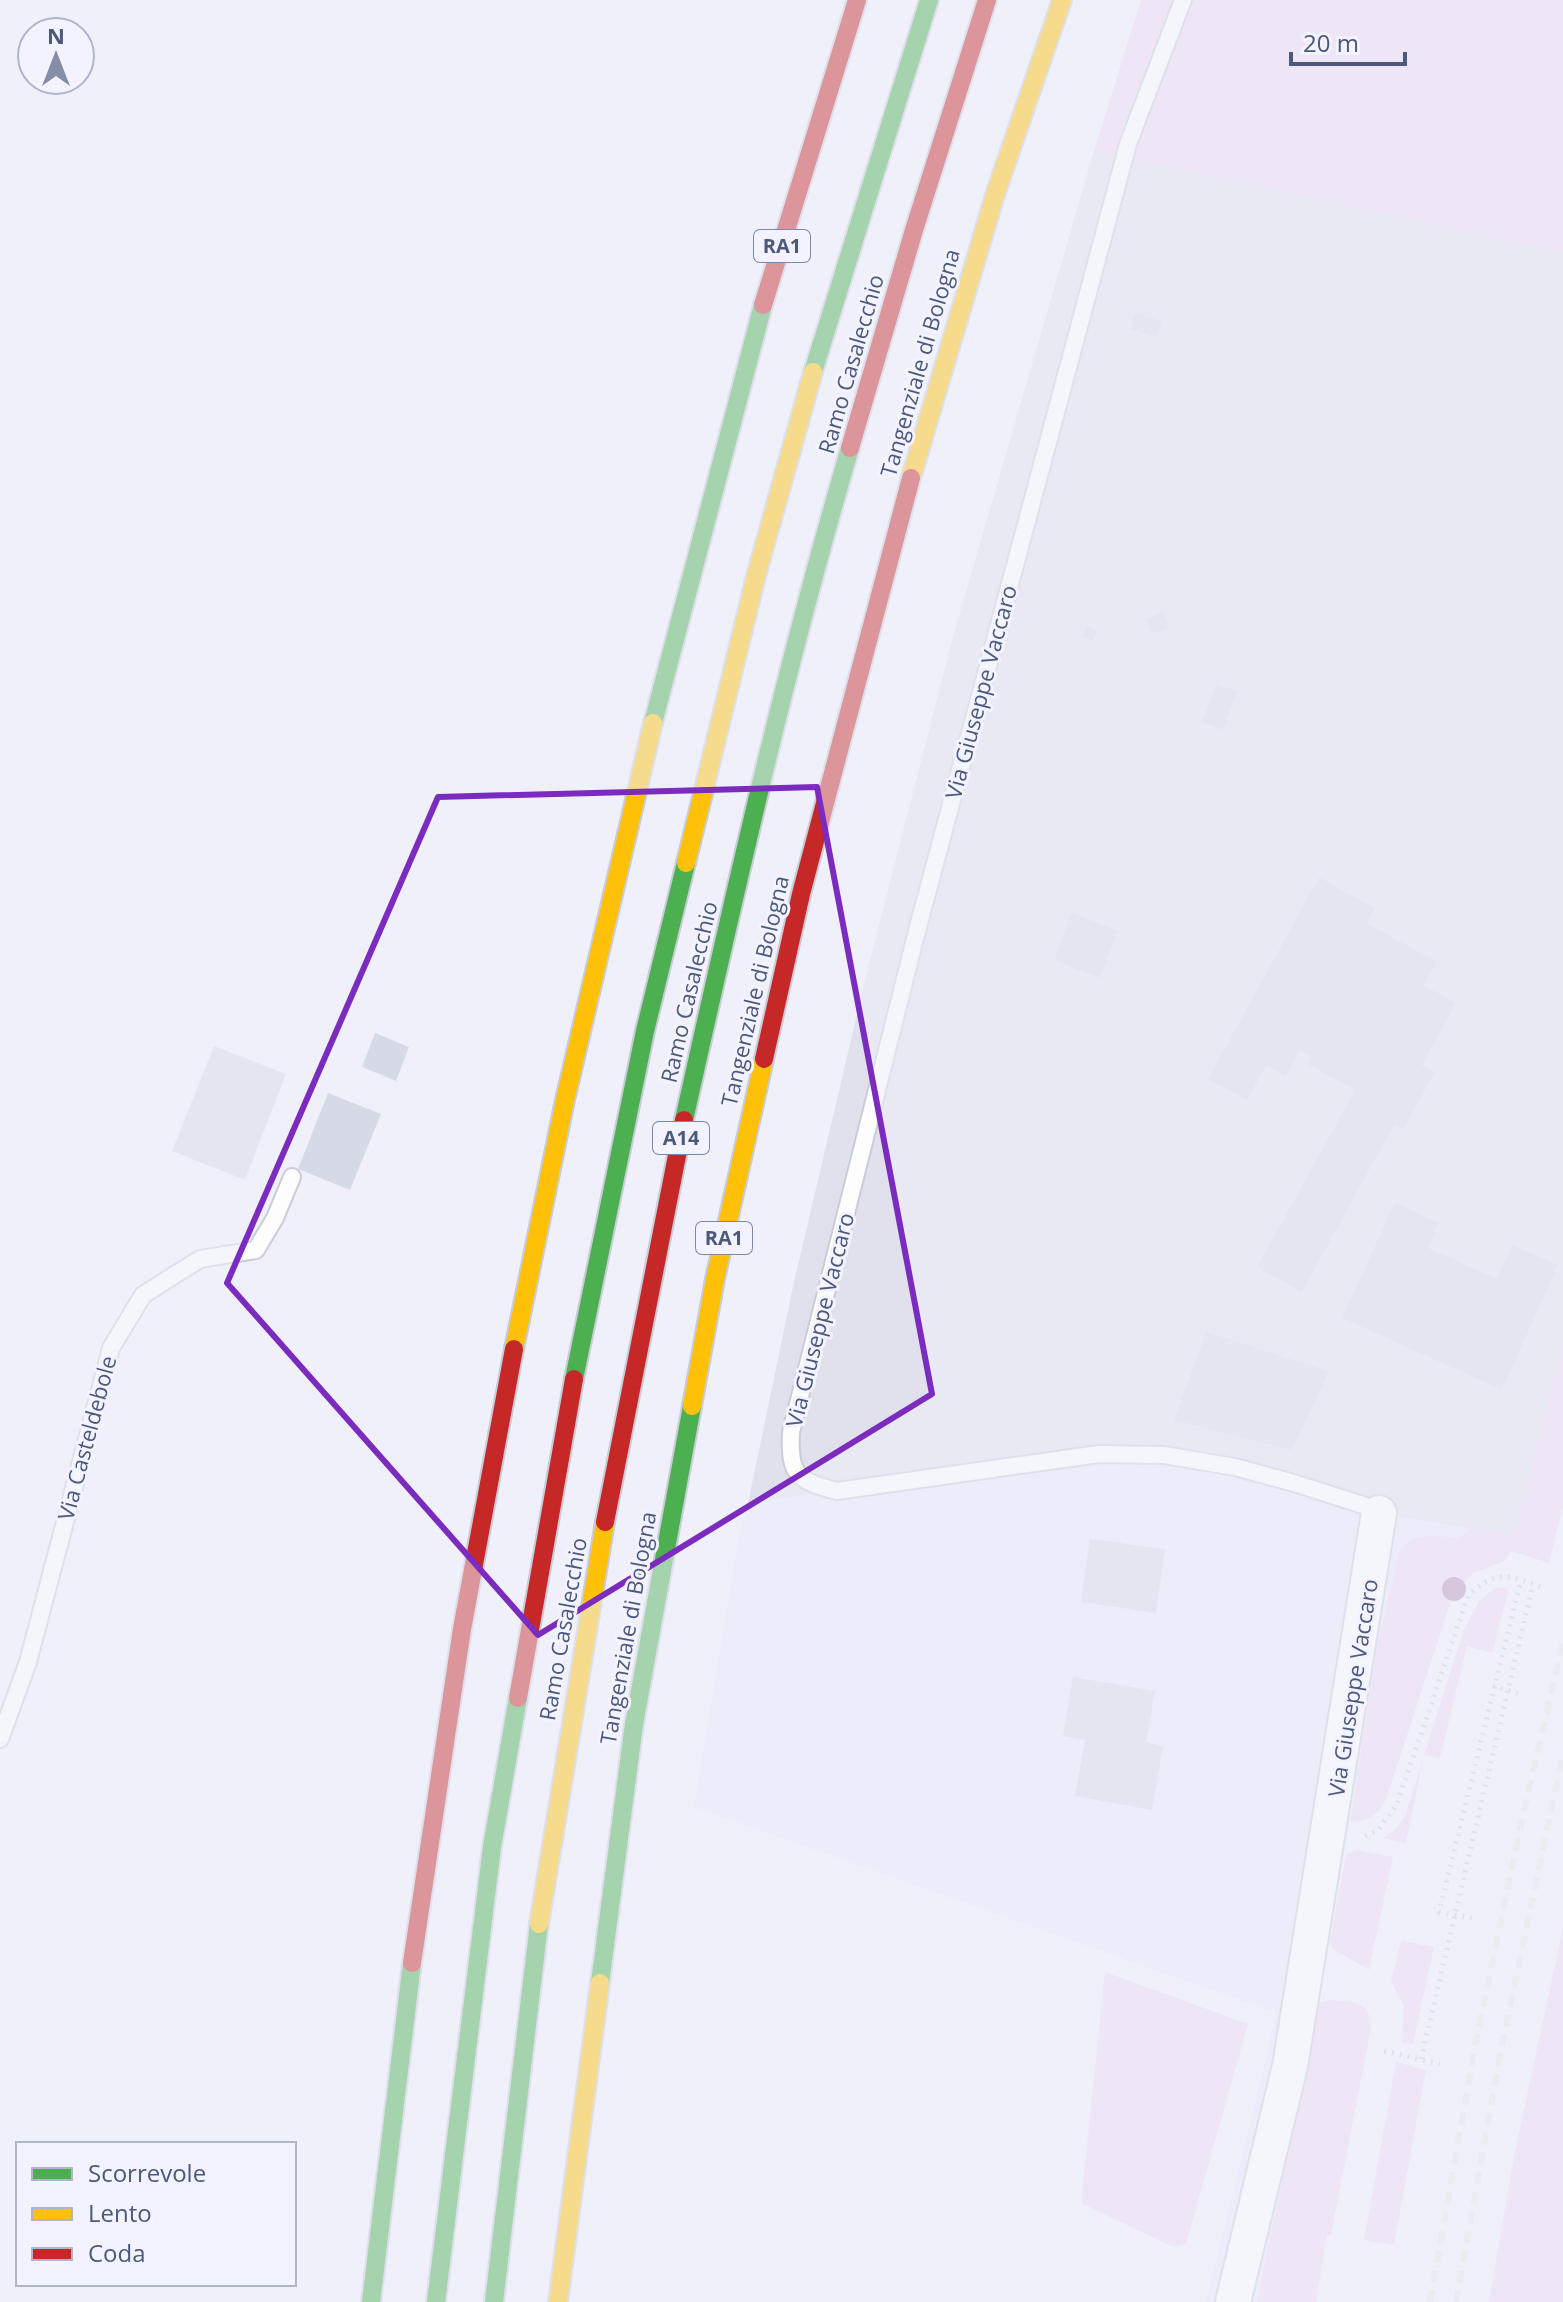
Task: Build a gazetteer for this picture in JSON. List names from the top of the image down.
{
  "streets": {
    "highway": [
      "RA1",
      "Tangenziale di Bologna",
      "Ramo Casalecchio",
      "A14"
    ],
    "street": ["Via Giuseppe Vaccaro"],
    "lane": ["Via Casteldebole"]
  },
  "legend": ["Scorrevole", "Lento", "Coda"],
  "scale_bar": "20 m",
  "north": "top"
}
